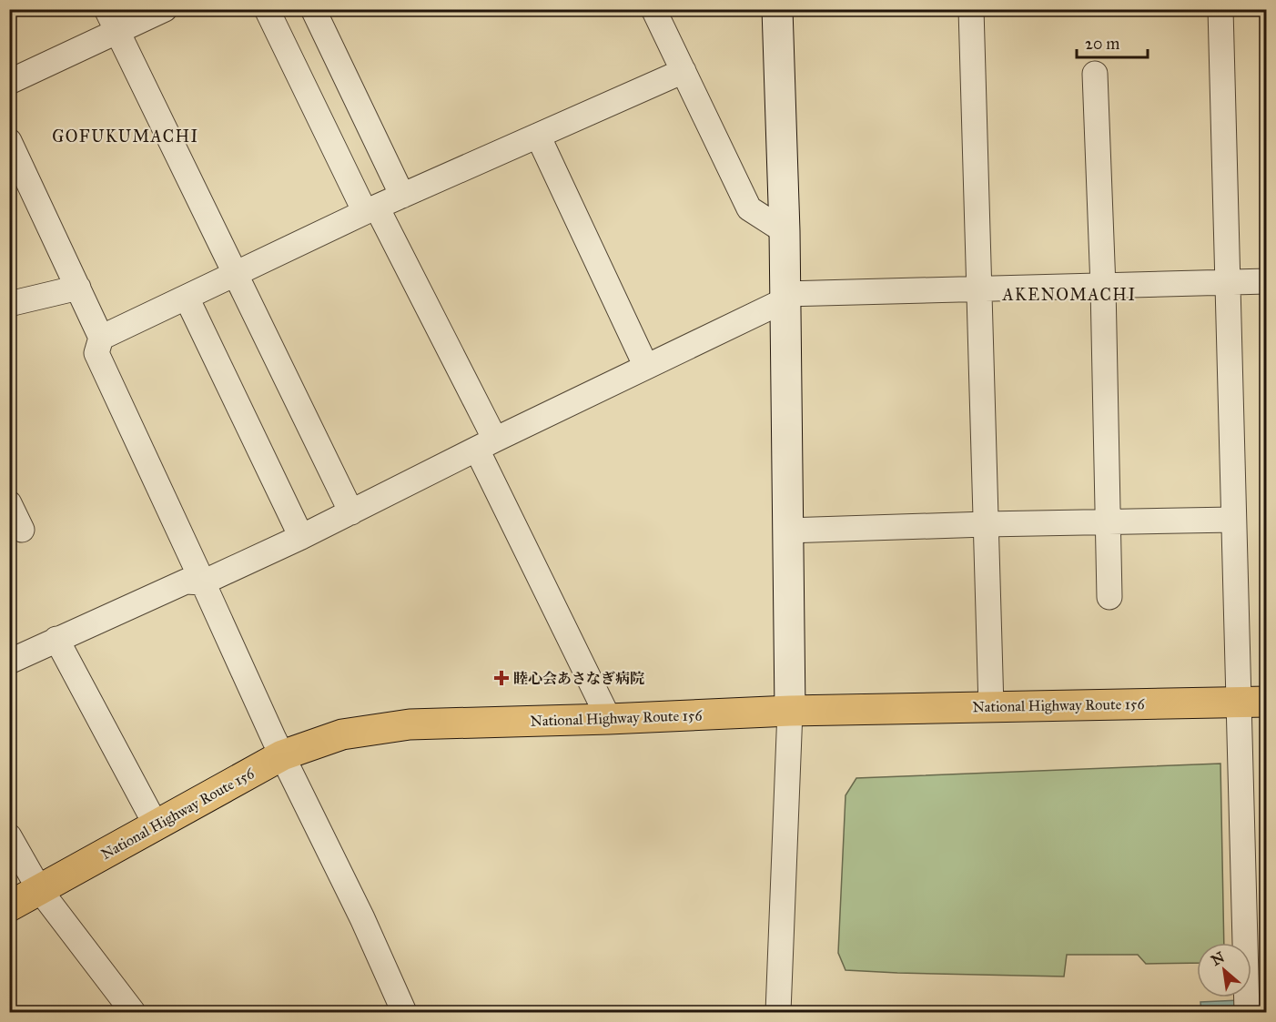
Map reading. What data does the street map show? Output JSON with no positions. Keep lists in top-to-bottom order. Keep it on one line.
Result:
{"streets":{"highway":["National Highway Route 156"]},"districts":["GOFUKUMACHI","AKENOMACHI"],"places":{"health":["睦心会あさなぎ病院"]},"scale_bar":"20 m","north":"top left"}
